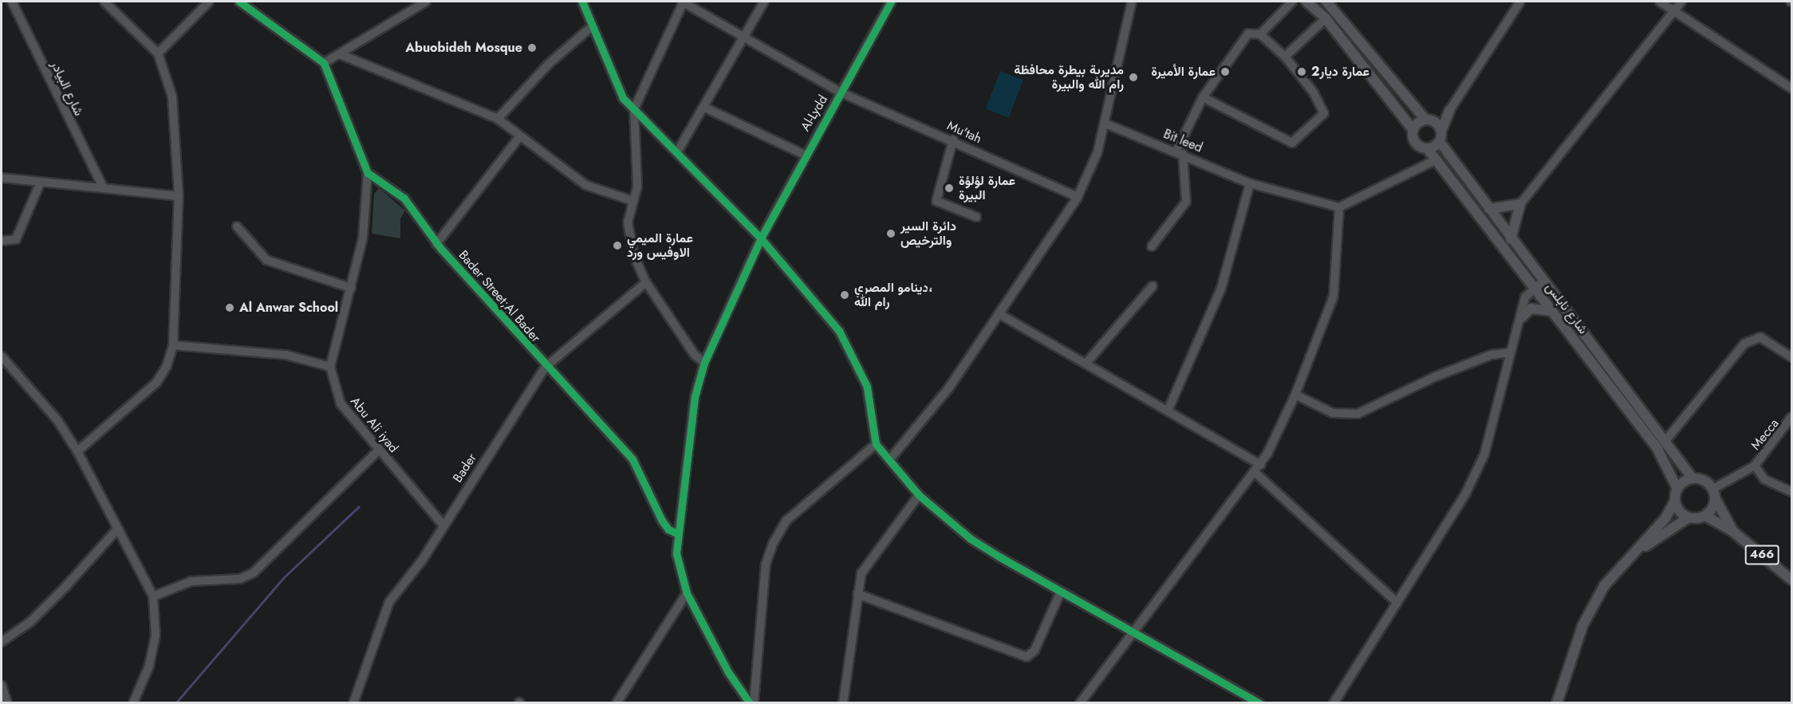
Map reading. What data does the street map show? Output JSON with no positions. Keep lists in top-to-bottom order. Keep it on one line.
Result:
{"streets":{"main road":["شارع نابلس","466"],"street":["شارع البيادر","Al-Lydd","Mu'tah","Bit leed","Bader Street;Al Bader","Abu Ali iyad","Mecca","Bader"]},"crossings":[["Al-Lydd","Mu'tah"],["Al-Lydd","Bader Street;Al Bader"],["Bader Street;Al Bader","Bader"],["شارع نابلس","466"],["Abu Ali iyad","Bader"]],"places":["Abuobideh Mosque","عمارة الأميرة","عمارة ديار2","مديرية بيطرة محافظة رام الله والبيرة","عمارة لؤلؤة البيرة","دائرة السير والترخيص","عمارة الميمي الاوفيس ورد","دينامو المصري، رام الله","Al Anwar School"]}
